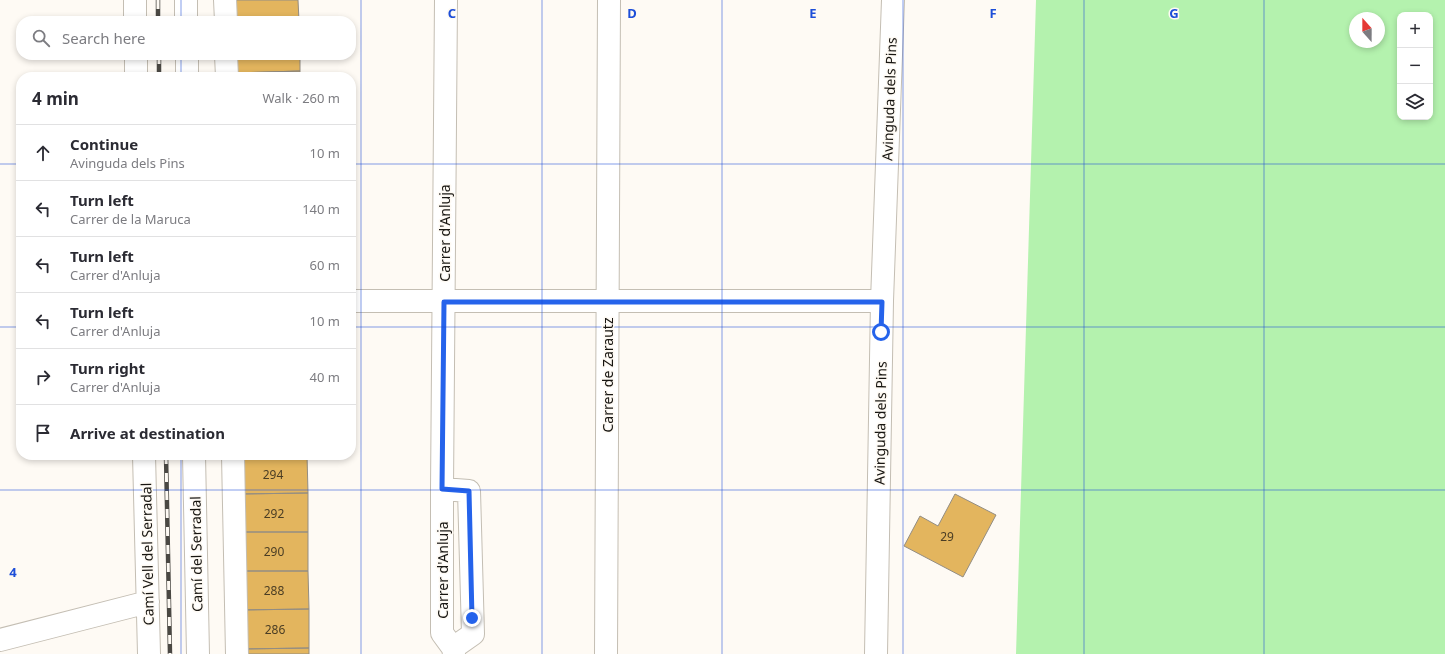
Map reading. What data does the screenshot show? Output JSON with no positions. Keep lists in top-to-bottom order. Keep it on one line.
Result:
{"streets":{"street":["Avinguda dels Pins","Carrer d'Anluja","Carrer de Zarautz","Camí Vell del Serradal","Camí del Serradal"]},"house_numbers":["294","292","29","290","288","286"],"north":"top","page":{"map_buttons":["+","−"],"search":"Search here","heading":["4 min","Walk · 260 m"],"list":[["Continue","Avinguda dels Pins","10 m"],["Turn left","Carrer de la Maruca","140 m"],["Turn left","Carrer d'Anluja","60 m"],["Turn left","Carrer d'Anluja","10 m"],["Turn right","Carrer d'Anluja","40 m"],"Arrive at destination"]},"grid":{"columns":["C","D","E","F","G"],"rows":["4"]}}
